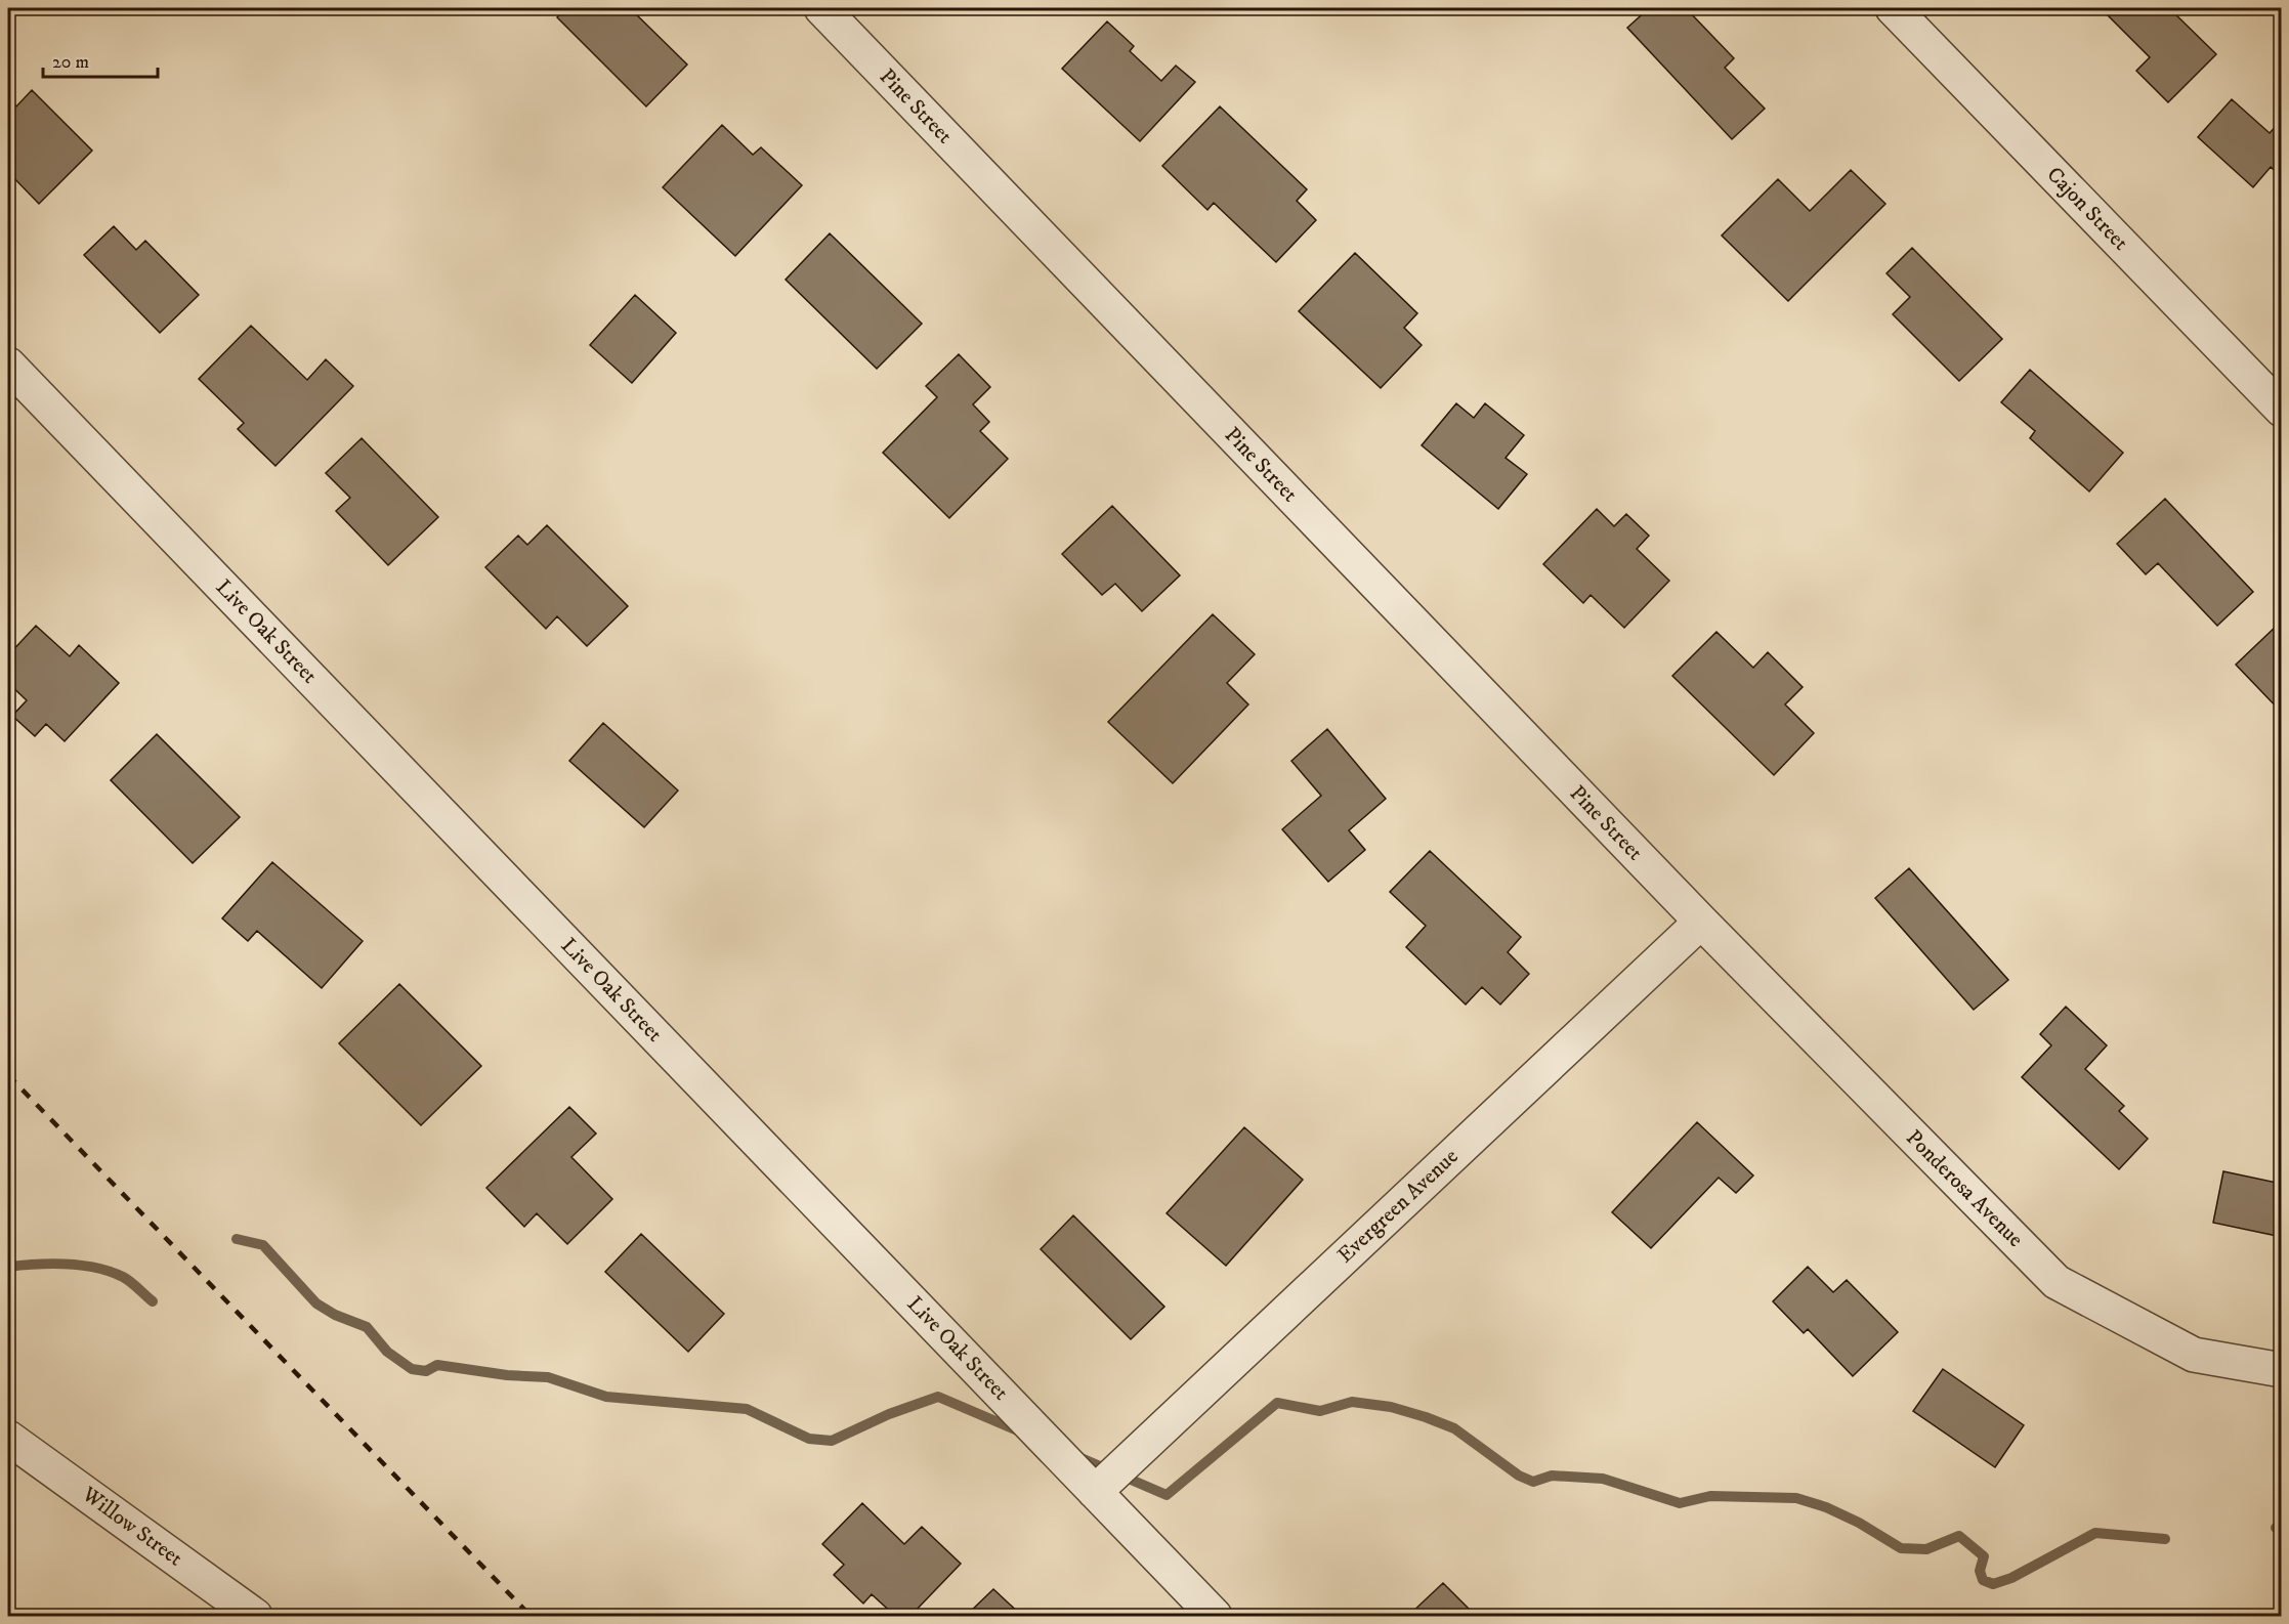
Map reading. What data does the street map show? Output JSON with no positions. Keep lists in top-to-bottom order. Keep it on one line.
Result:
{"streets":{"street":["Pine Street","Cajon Street","Live Oak Street","Ponderosa Avenue","Evergreen Avenue","Willow Street"]},"crossings":[["Pine Street","Ponderosa Avenue"],["Pine Street","Evergreen Avenue"],["Live Oak Street","Evergreen Avenue"],["Ponderosa Avenue","Evergreen Avenue"]],"scale_bar":"20 m"}
